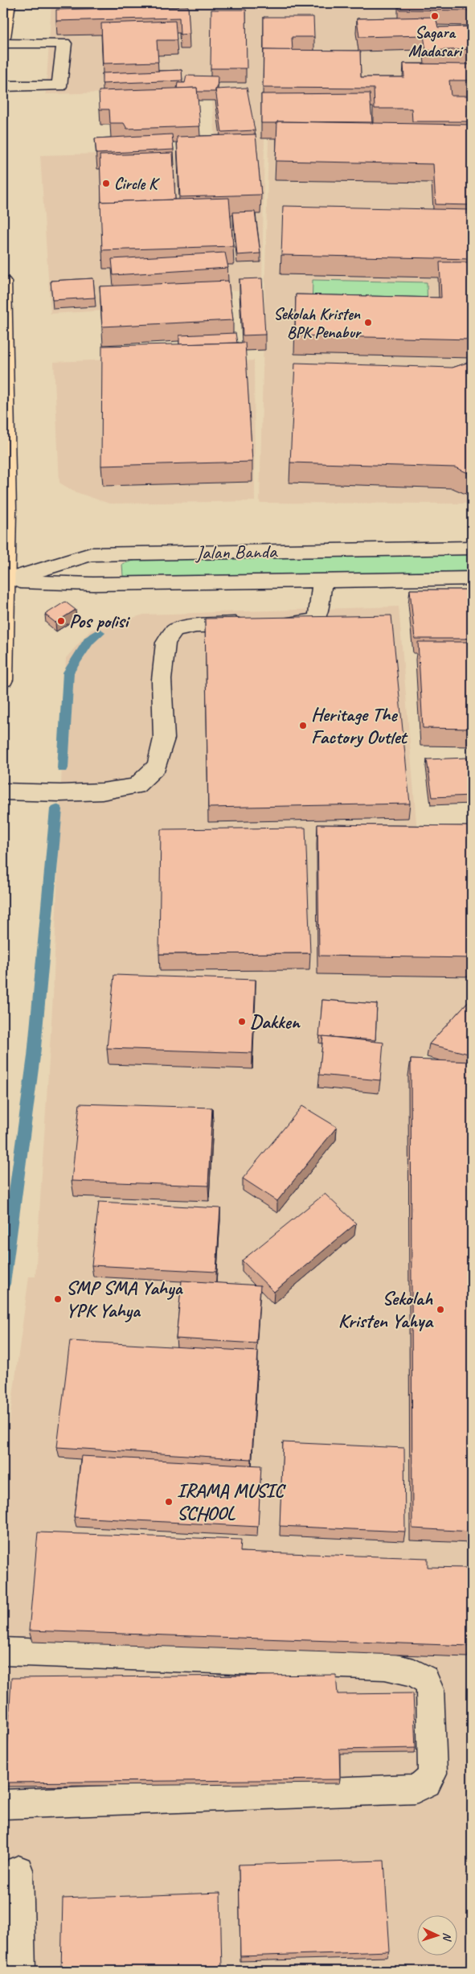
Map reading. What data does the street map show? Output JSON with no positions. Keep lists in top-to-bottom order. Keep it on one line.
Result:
{"streets":{"street":["Jalan Banda"]},"places":["Sagara Madasari","Circle K","Sekolah Kristen BPK Penabur","Pos polisi","Heritage The Factory Outlet","Dakken","SMP SMA Yahya YPK Yahya","Sekolah Kristen Yahya","IRAMA MUSIC SCHOOL"],"north":"right"}
